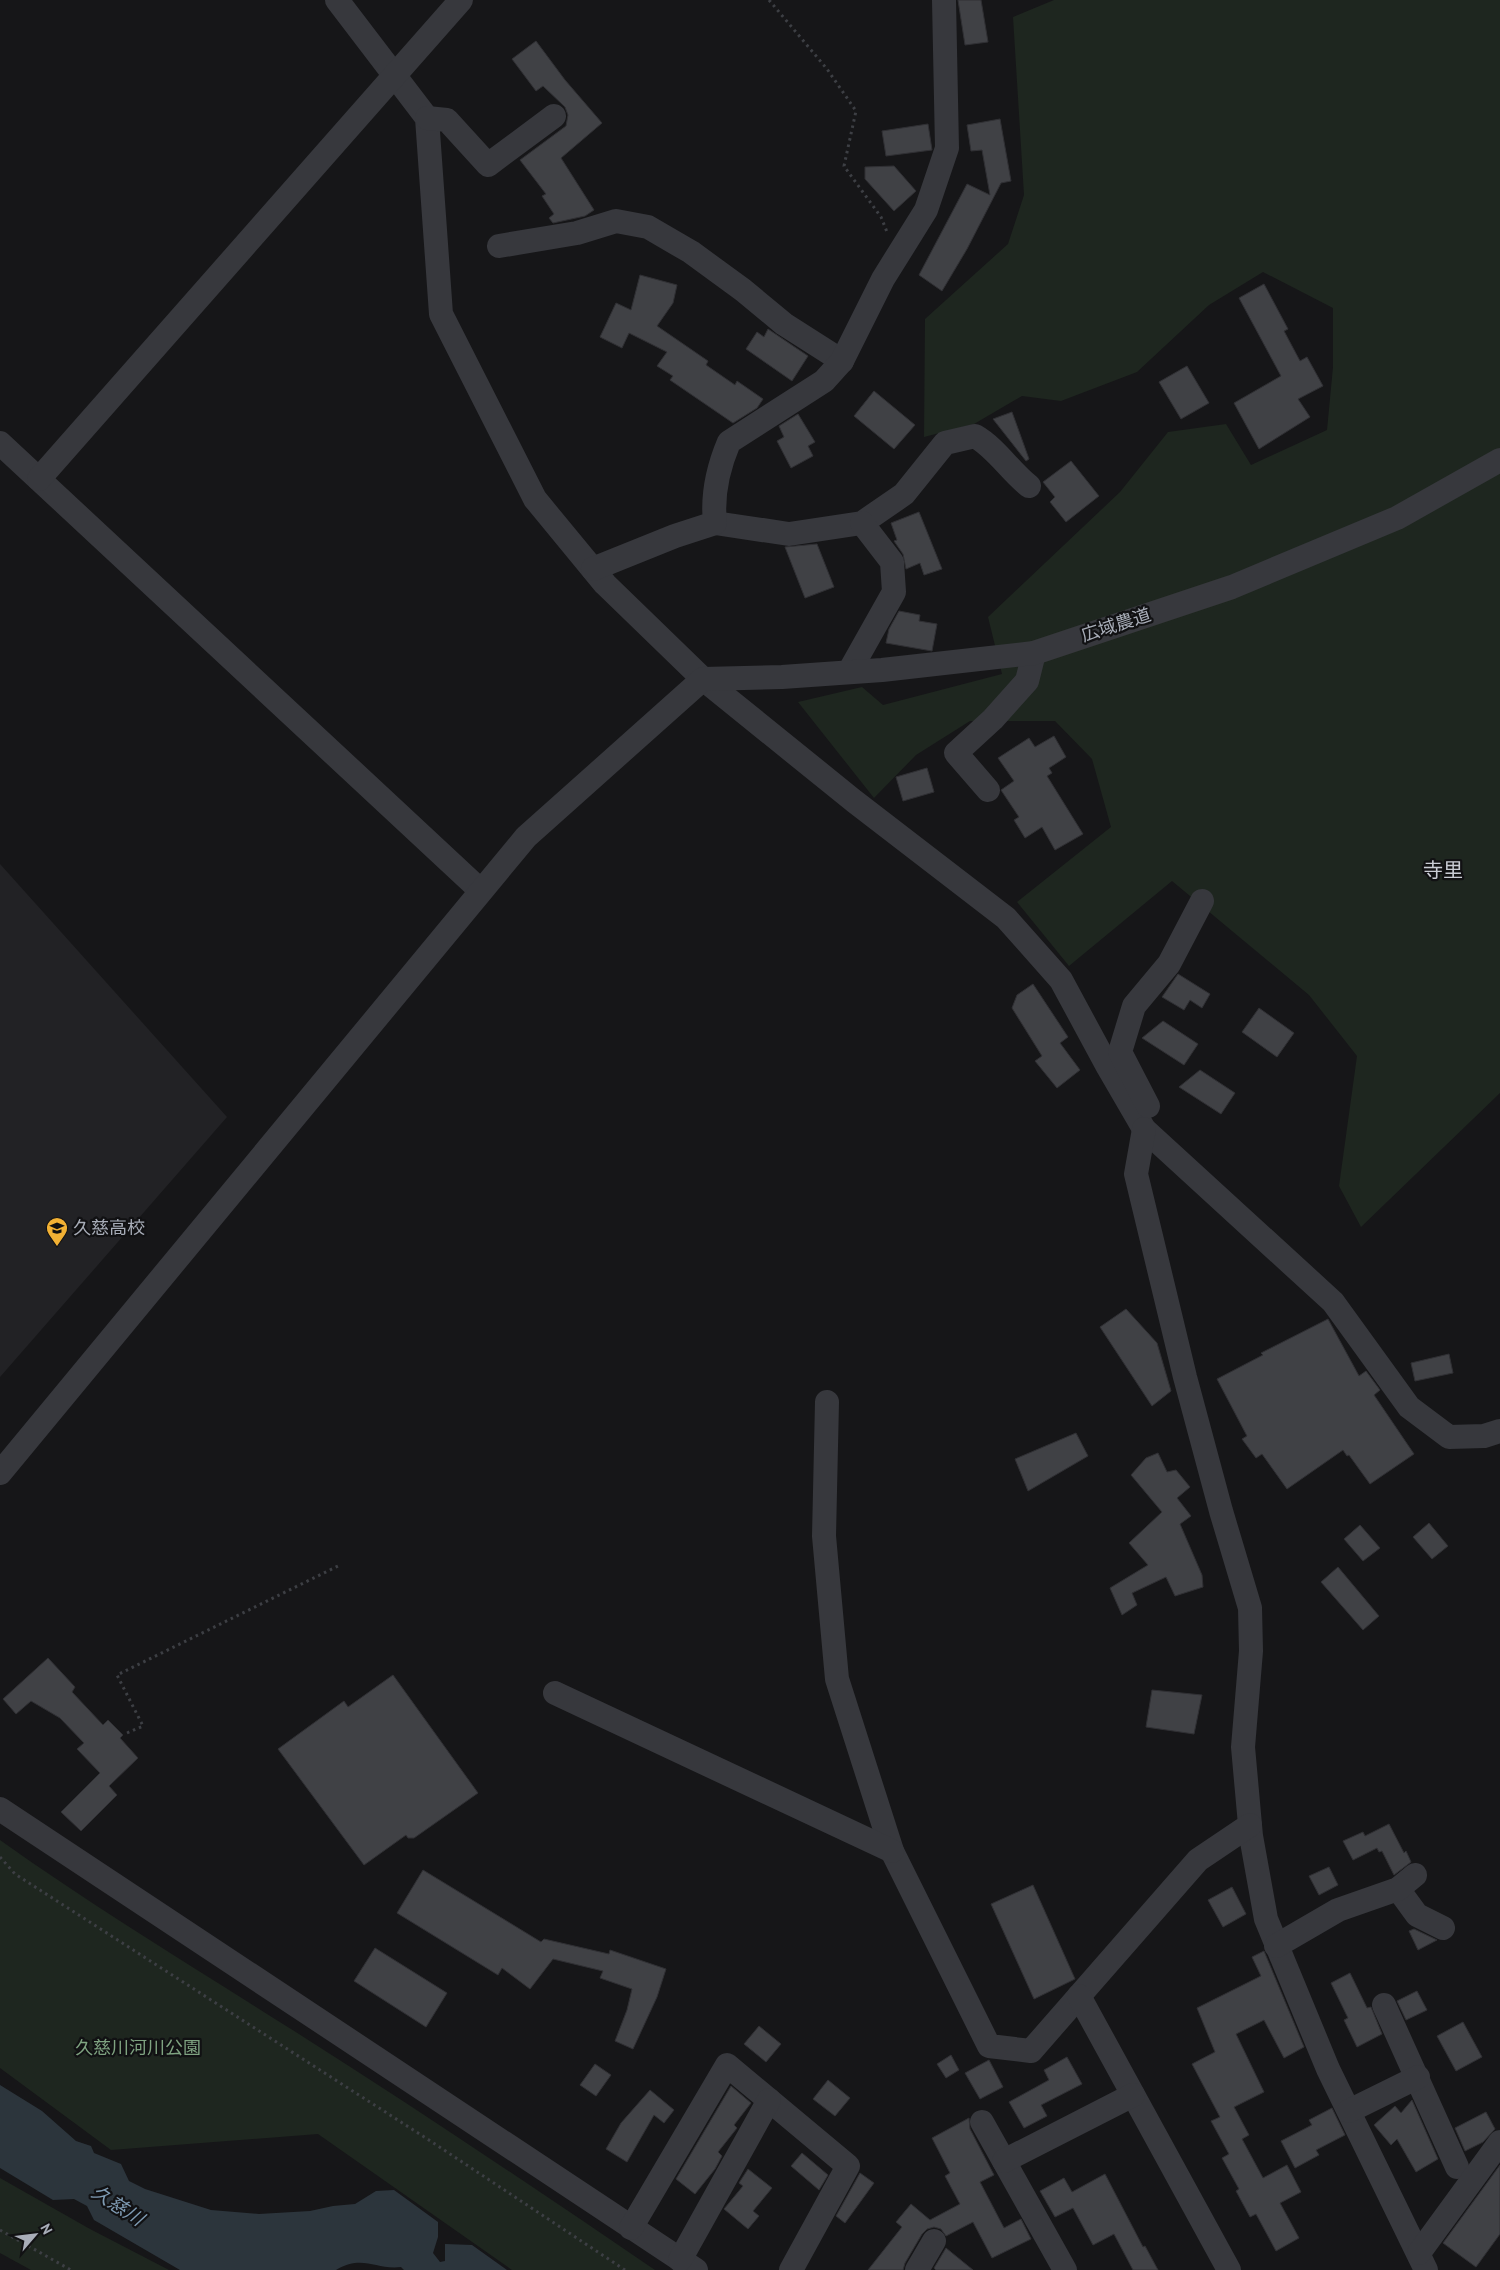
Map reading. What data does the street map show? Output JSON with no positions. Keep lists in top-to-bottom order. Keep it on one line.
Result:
{"streets":{"street":["広域農道"]},"districts":["寺里"],"water":["久慈川"],"parks":["久慈川河川公園"],"places":{"school or university":["久慈高校"]},"north":"top right"}
